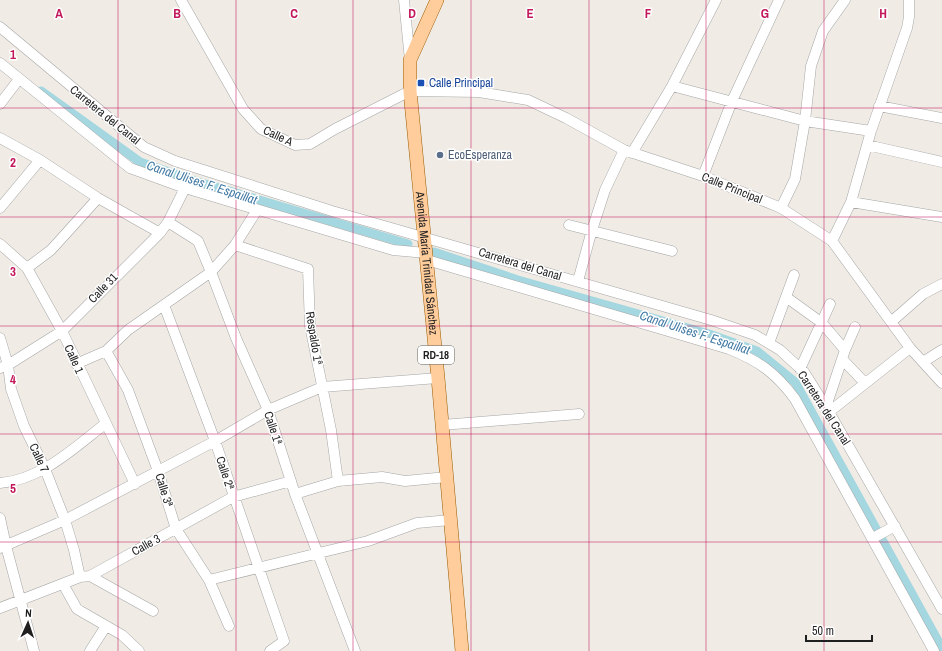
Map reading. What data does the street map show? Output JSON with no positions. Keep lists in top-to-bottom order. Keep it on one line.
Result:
{"streets":{"main road":["Avenida María Trinidad Sánchez","RD-18"],"street":["Carretera del Canal","Calle A","Calle Principal","Calle 31","Respaldo 1ª","Calle 1","Calle 1ª","Calle 7","Calle 2ª","Calle 3ª","Calle 3"]},"crossings":[["Carretera del Canal","Avenida María Trinidad Sánchez"],["Carretera del Canal","Calle 31"],["Calle A","Calle Principal"],["Calle A","Avenida María Trinidad Sánchez"],["Calle Principal","Avenida María Trinidad Sánchez"],["Calle 31","Calle 1"],["Calle 31","Calle 1ª"],["Calle 31","Calle 7"],["Calle 1ª","Calle 3"],["Calle 7","Calle 3"],["Calle 2ª","Calle 3"],["Calle 3ª","Calle 3"]],"water":["Canal Ulises F. Espaillat"],"places":{"transit":["Calle Principal"],"other":["EcoEsperanza"]},"scale_bar":"50 m","north":"top","grid":{"columns":["A","B","C","D","E","F","G","H"],"rows":["1","2","3","4","5"]}}
